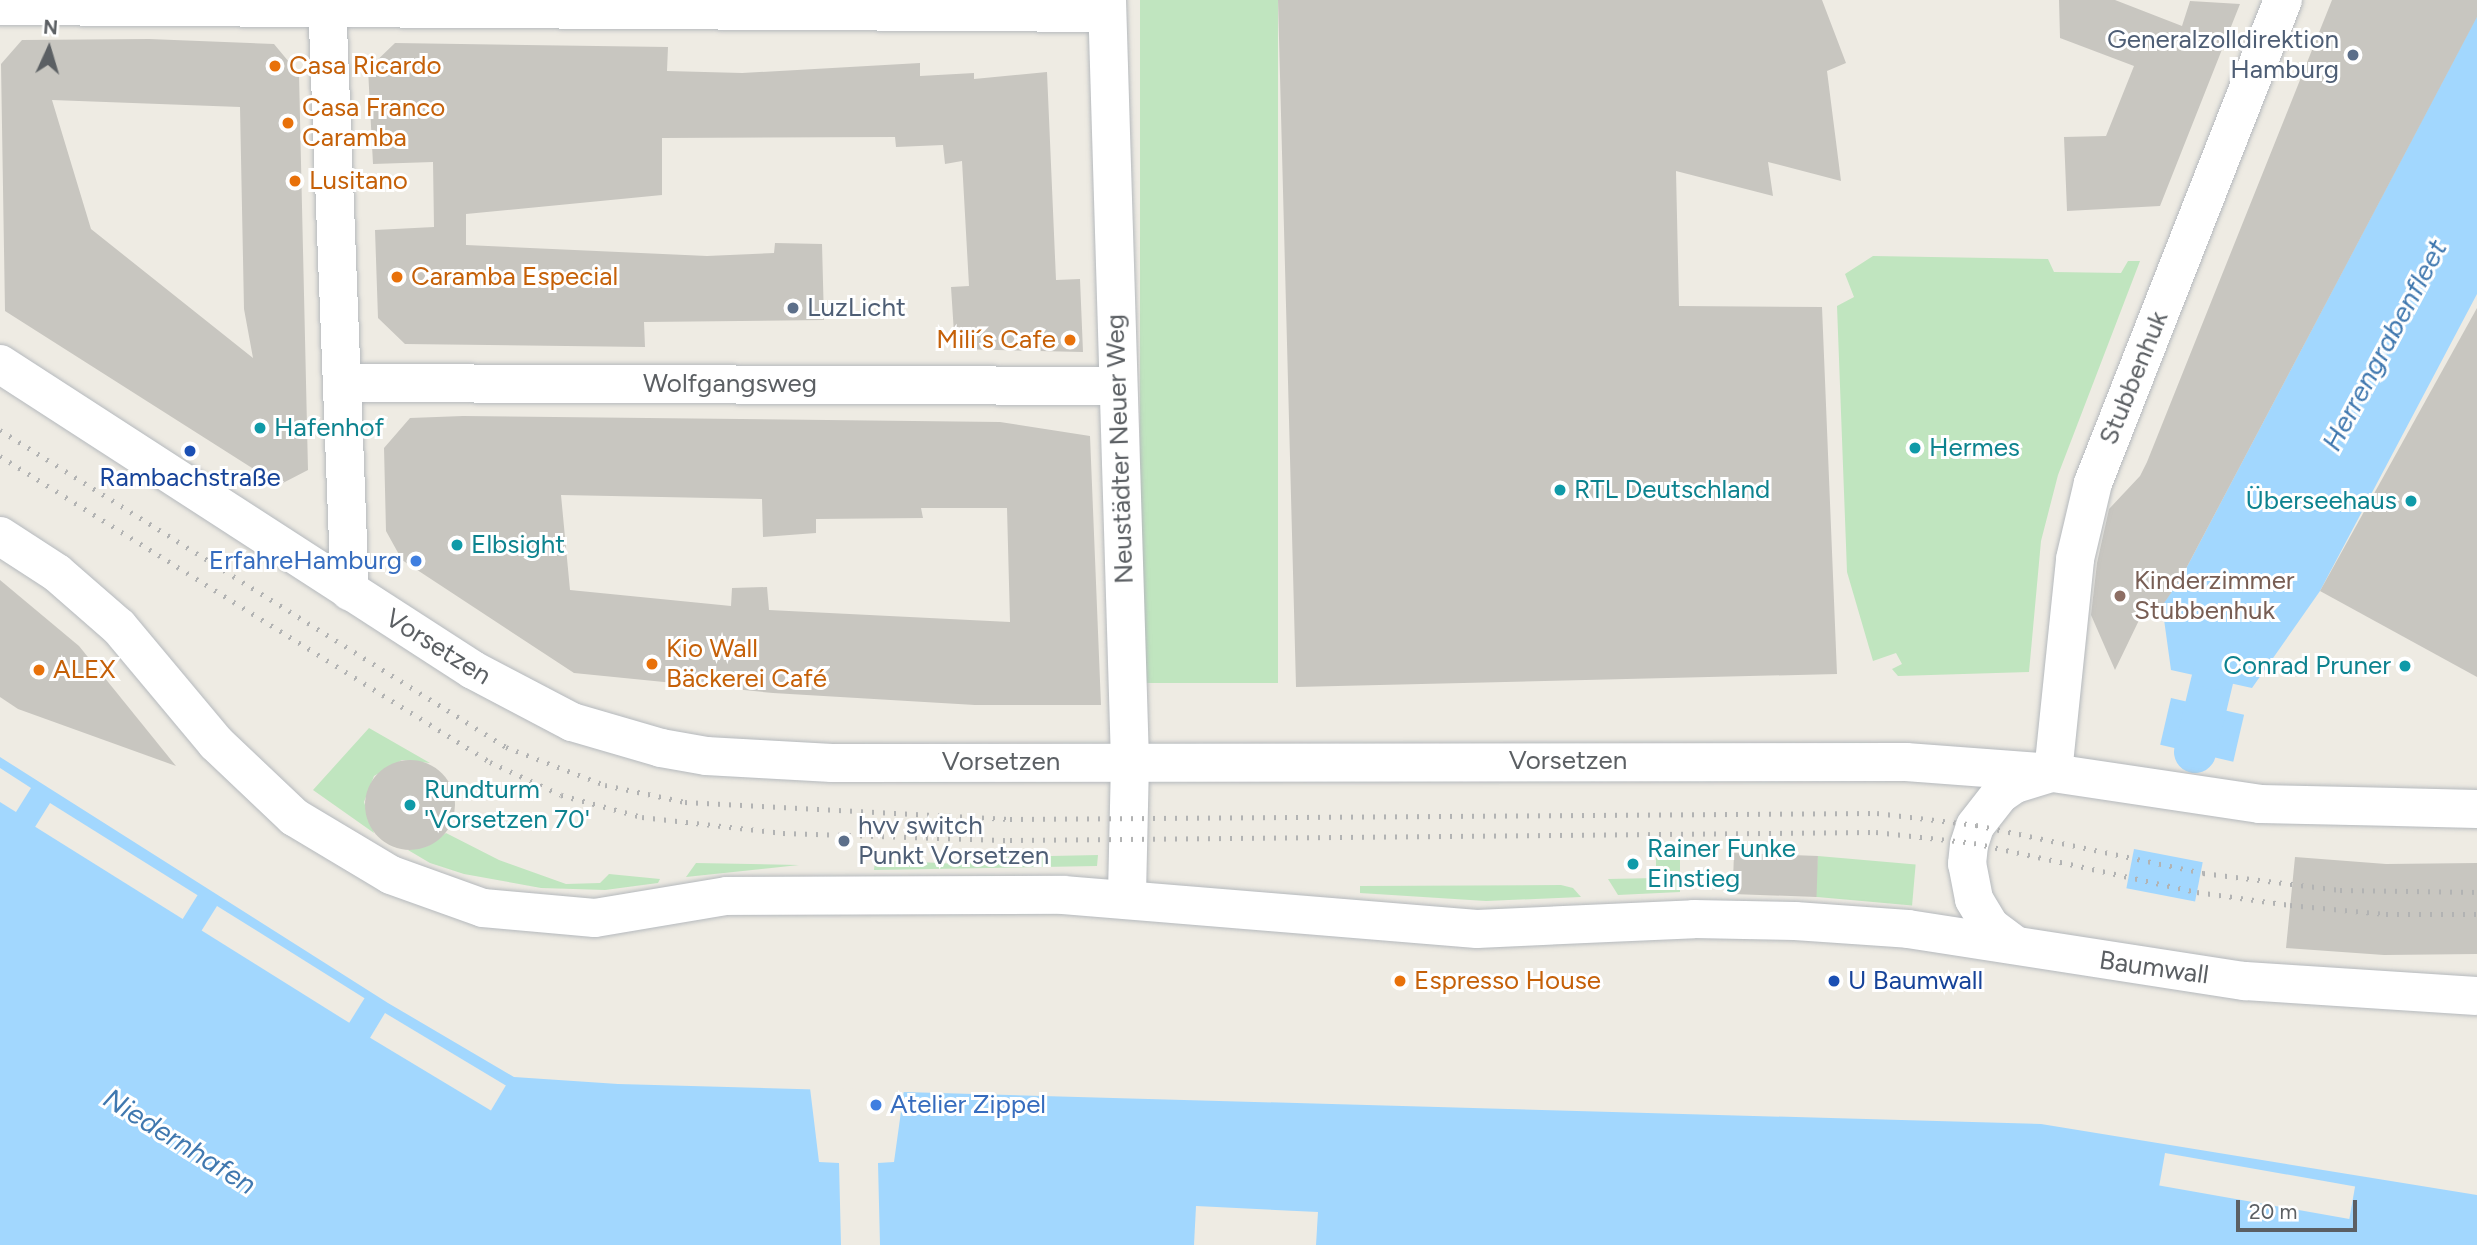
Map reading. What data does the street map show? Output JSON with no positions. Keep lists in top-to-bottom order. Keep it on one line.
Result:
{"streets":{"main road":["Stubbenhuk","Wolfgangsweg","Neustädter Neuer Weg","Vorsetzen","Baumwall"]},"crossings":[["Stubbenhuk","Vorsetzen"],["Wolfgangsweg","Neustädter Neuer Weg"],["Neustädter Neuer Weg","Vorsetzen"],["Neustädter Neuer Weg","Baumwall"]],"water":["Herrengrabenfleet","Niedernhafen"],"places":["Generalzolldirektion Hamburg","Casa Ricardo","Casa Franco Caramba","Lusitano","Caramba Especial","LuzLicht","Mili´s Cafe","Hafenhof","Hermes","Rambachstraße","RTL Deutschland","Überseehaus","Elbsight","ErfahreHamburg","Kinderzimmer Stubbenhuk","Kio Wall Bäckerei Café","Conrad Pruner","ALEX","Rundturm 'Vorsetzen 70'","hvv switch Punkt Vorsetzen","Rainer Funke Einstieg","Espresso House","U Baumwall","Atelier Zippel"],"scale_bar":"20 m","north":"top"}
